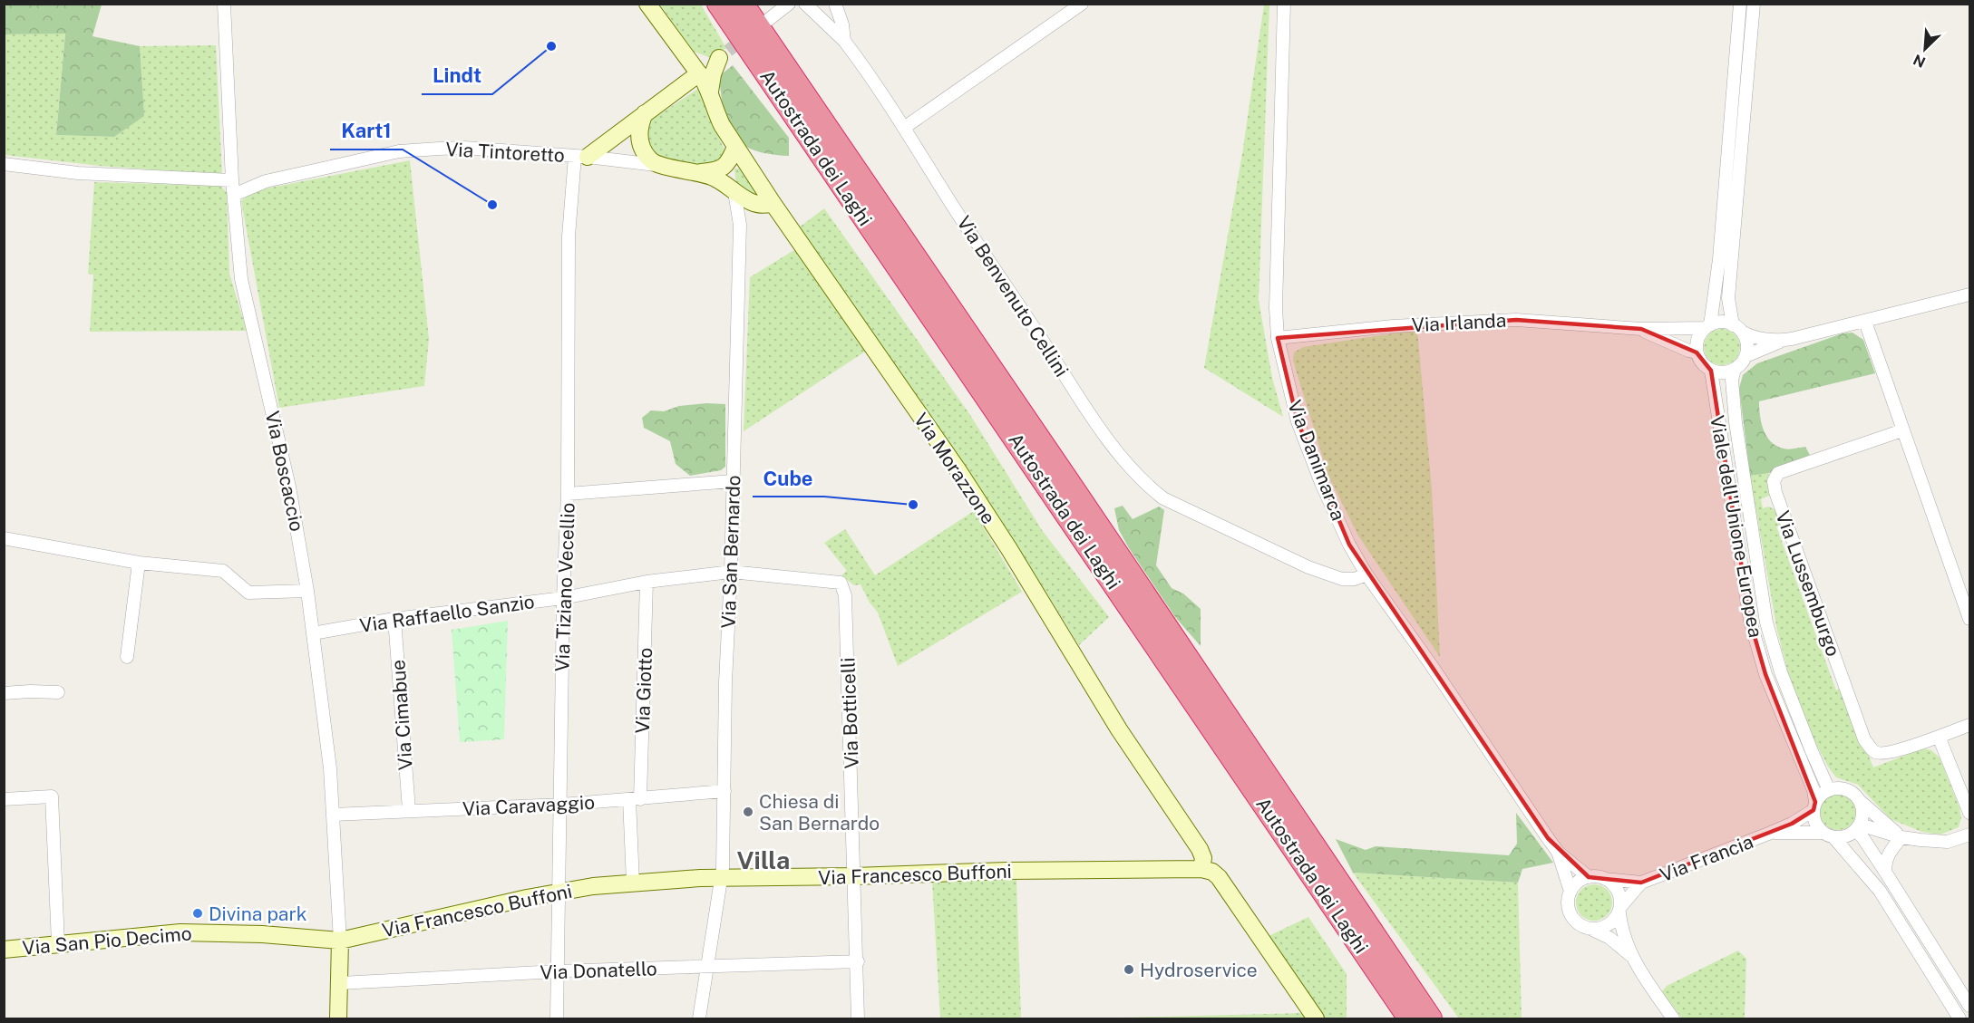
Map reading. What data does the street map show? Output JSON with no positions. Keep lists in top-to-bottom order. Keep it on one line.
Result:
{"streets":{"highway":["Autostrada dei Laghi"],"street":["Via Tintoretto","Via Benvenuto Cellini","Via Irlanda","Via Danimarca","Via Morazzone","Via Boscaccio","Viale dell'Unione Europea","Via San Bernardo","Via Lussemburgo","Via Tiziano Vecellio","Via Raffaello Sanzio","Via Giotto","Via Botticelli","Via Cimabue","Via Caravaggio","Via Francia","Via Francesco Buffoni","Via San Pio Decimo","Via Donatello"]},"crossings":[["Via Tintoretto","Via Boscaccio"],["Via Tintoretto","Via San Bernardo"],["Via Tintoretto","Via Tiziano Vecellio"],["Via Benvenuto Cellini","Via Danimarca"],["Via Irlanda","Via Danimarca"],["Via Irlanda","Viale dell'Unione Europea"],["Via Danimarca","Via Francia"],["Via Morazzone","Via Francesco Buffoni"],["Via Boscaccio","Via Raffaello Sanzio"],["Via Boscaccio","Via Caravaggio"],["Via Boscaccio","Via Francesco Buffoni"],["Via Boscaccio","Via San Pio Decimo"],["Viale dell'Unione Europea","Via Francia"],["Via San Bernardo","Via Raffaello Sanzio"],["Via San Bernardo","Via Caravaggio"],["Via San Bernardo","Via Francesco Buffoni"],["Via San Bernardo","Via Donatello"],["Via Tiziano Vecellio","Via Raffaello Sanzio"],["Via Tiziano Vecellio","Via Caravaggio"],["Via Tiziano Vecellio","Via Francesco Buffoni"],["Via Tiziano Vecellio","Via Donatello"],["Via Raffaello Sanzio","Via Giotto"],["Via Raffaello Sanzio","Via Botticelli"],["Via Raffaello Sanzio","Via Cimabue"],["Via Giotto","Via Caravaggio"],["Via Giotto","Via Francesco Buffoni"],["Via Botticelli","Via Francesco Buffoni"],["Via Botticelli","Via Donatello"],["Via Cimabue","Via Caravaggio"],["Via Francesco Buffoni","Via San Pio Decimo"]],"districts":["Villa"],"places":["Lindt","Kart1","Cube","Chiesa di San Bernardo","Divina park","Hydroservice"],"north":"bottom left"}
